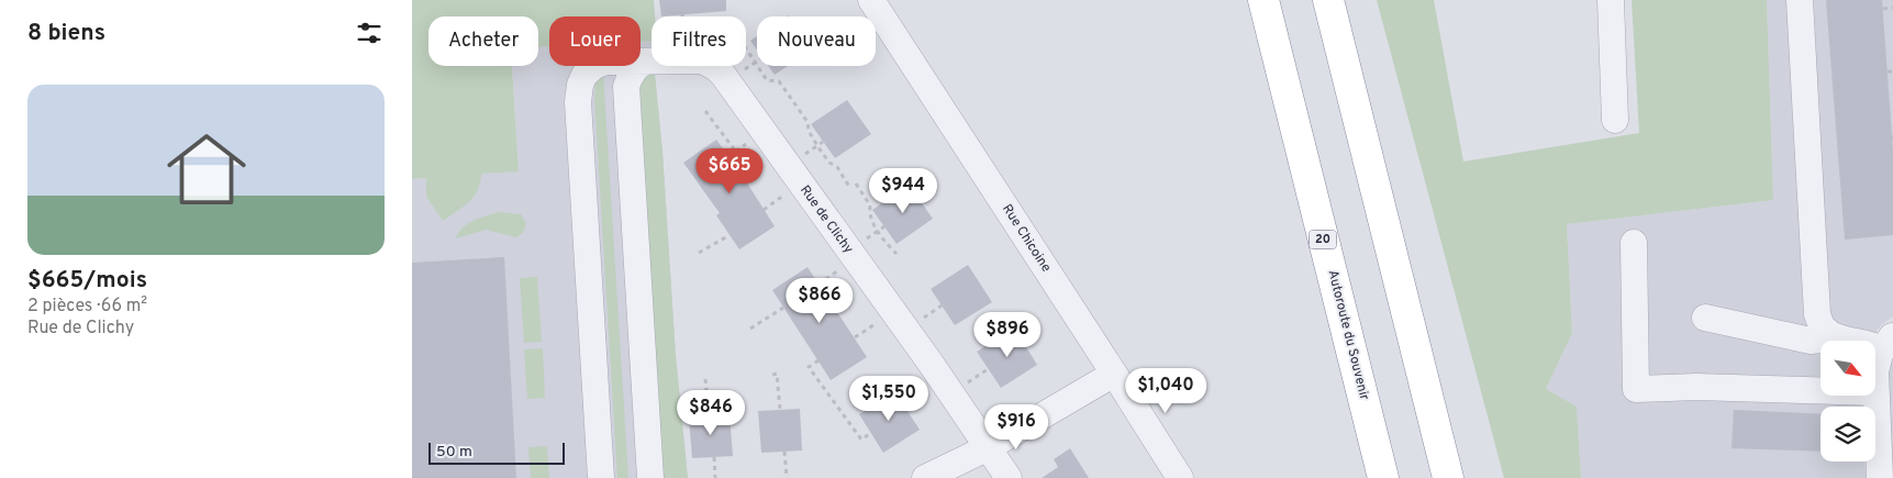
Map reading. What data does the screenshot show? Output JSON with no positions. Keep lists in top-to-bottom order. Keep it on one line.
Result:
{"streets":{"highway":["20","Autoroute du Souvenir"],"street":["Rue de Clichy","Rue Chicoine"]},"scale_bar":"50 m","north":"bottom right","page":{"heading":"8 biens","chip":["Acheter","Louer","Filtres","Nouveau"],"list":[{"name":"$665/mois","note":"2 pièces · 66 m² · Rue de Clichy"}],"price":["$665","$944","$866","$896","$1,040","$1,550","$846","$916"],"scale":"50 m"}}
